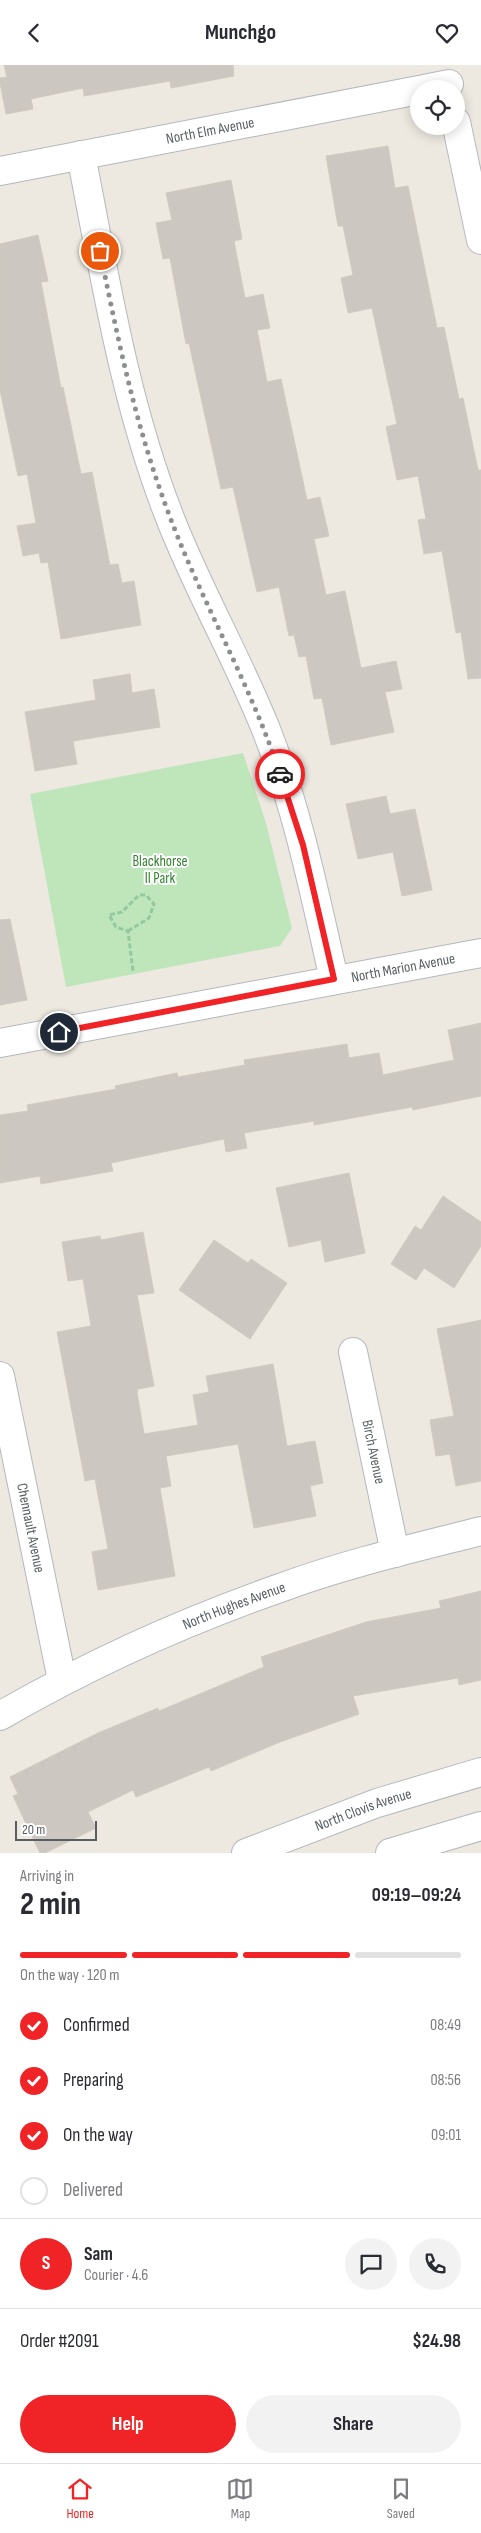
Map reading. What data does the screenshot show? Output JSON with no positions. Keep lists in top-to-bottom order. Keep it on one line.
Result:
{"streets":{"street":["North Elm Avenue","North Marion Avenue","Birch Avenue","Chennault Avenue","North Hughes Avenue","North Clovis Avenue"]},"crossings":[["Birch Avenue","North Hughes Avenue"],["Chennault Avenue","North Hughes Avenue"]],"parks":["Blackhorse II Park"],"scale_bar":"20 m","page":{"header":"Munchgo","scale":"20 m","heading":["2 min","Arriving in","09:19–09:24"],"panel":["Sam","Courier · 4.6","Order #2091","$24.98"],"bar":"On the way · 120 m","list":[["Confirmed","08:49"],["Preparing","08:56"],["On the way","09:01"],"Delivered"],"round":"S","buttons":["Help","Share"],"tabs":["Home","Map","Saved"]}}
